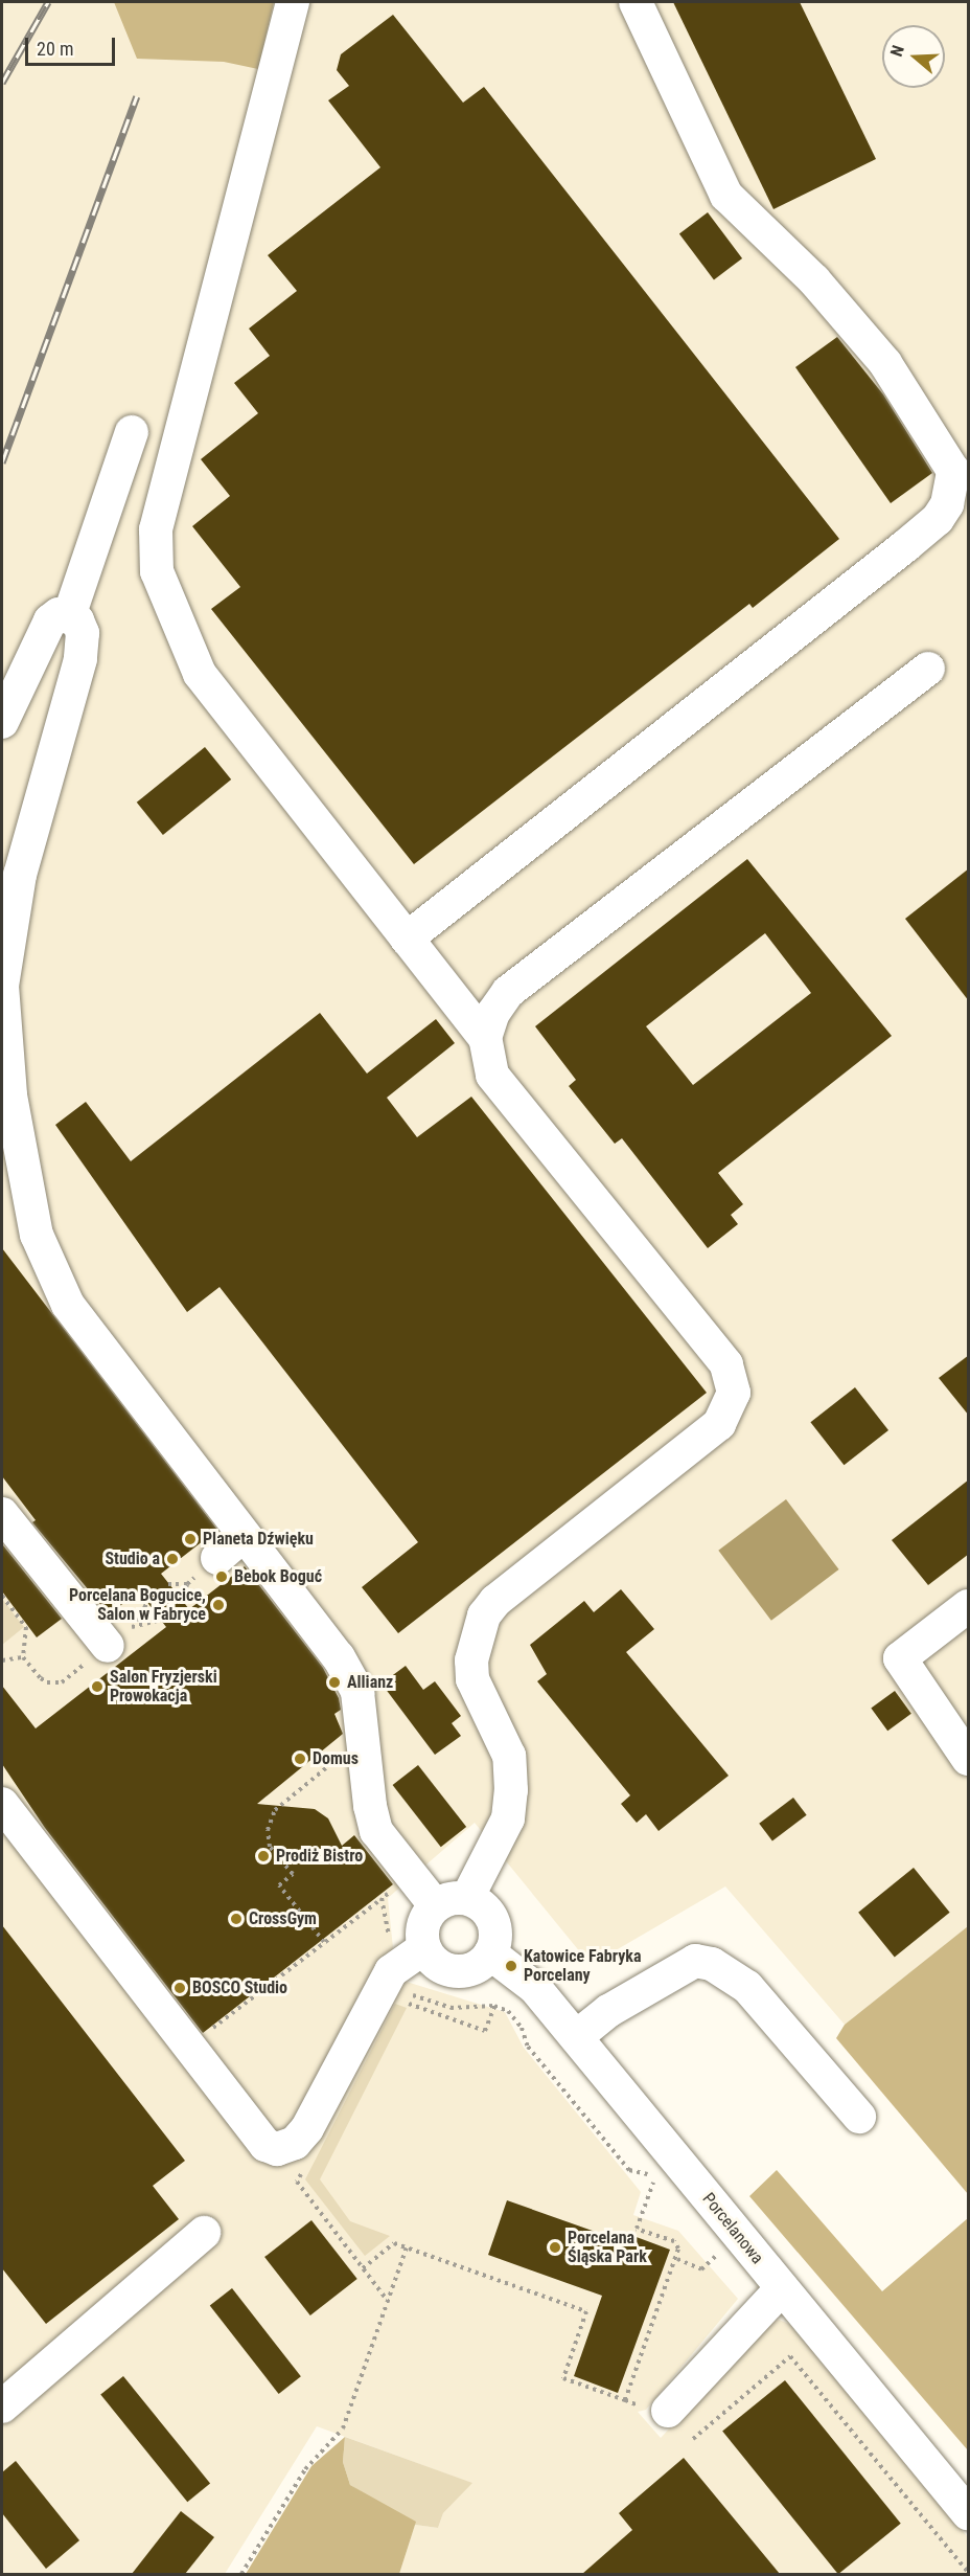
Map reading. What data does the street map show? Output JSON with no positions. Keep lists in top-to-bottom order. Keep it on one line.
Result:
{"streets":{"street":["Porcelanowa"]},"places":["Planeta Dźwięku","Studio a","Bebok Boguć","Porcelana Bogucice, Salon w Fabryce","Allianz","Salon Fryzjerski Prowokacja","Domus","Prodiż Bistro","CrossGym","Katowice Fabryka Porcelany","BOSCO Studio","Porcelana Śląska Park"],"scale_bar":"20 m","north":"left"}
